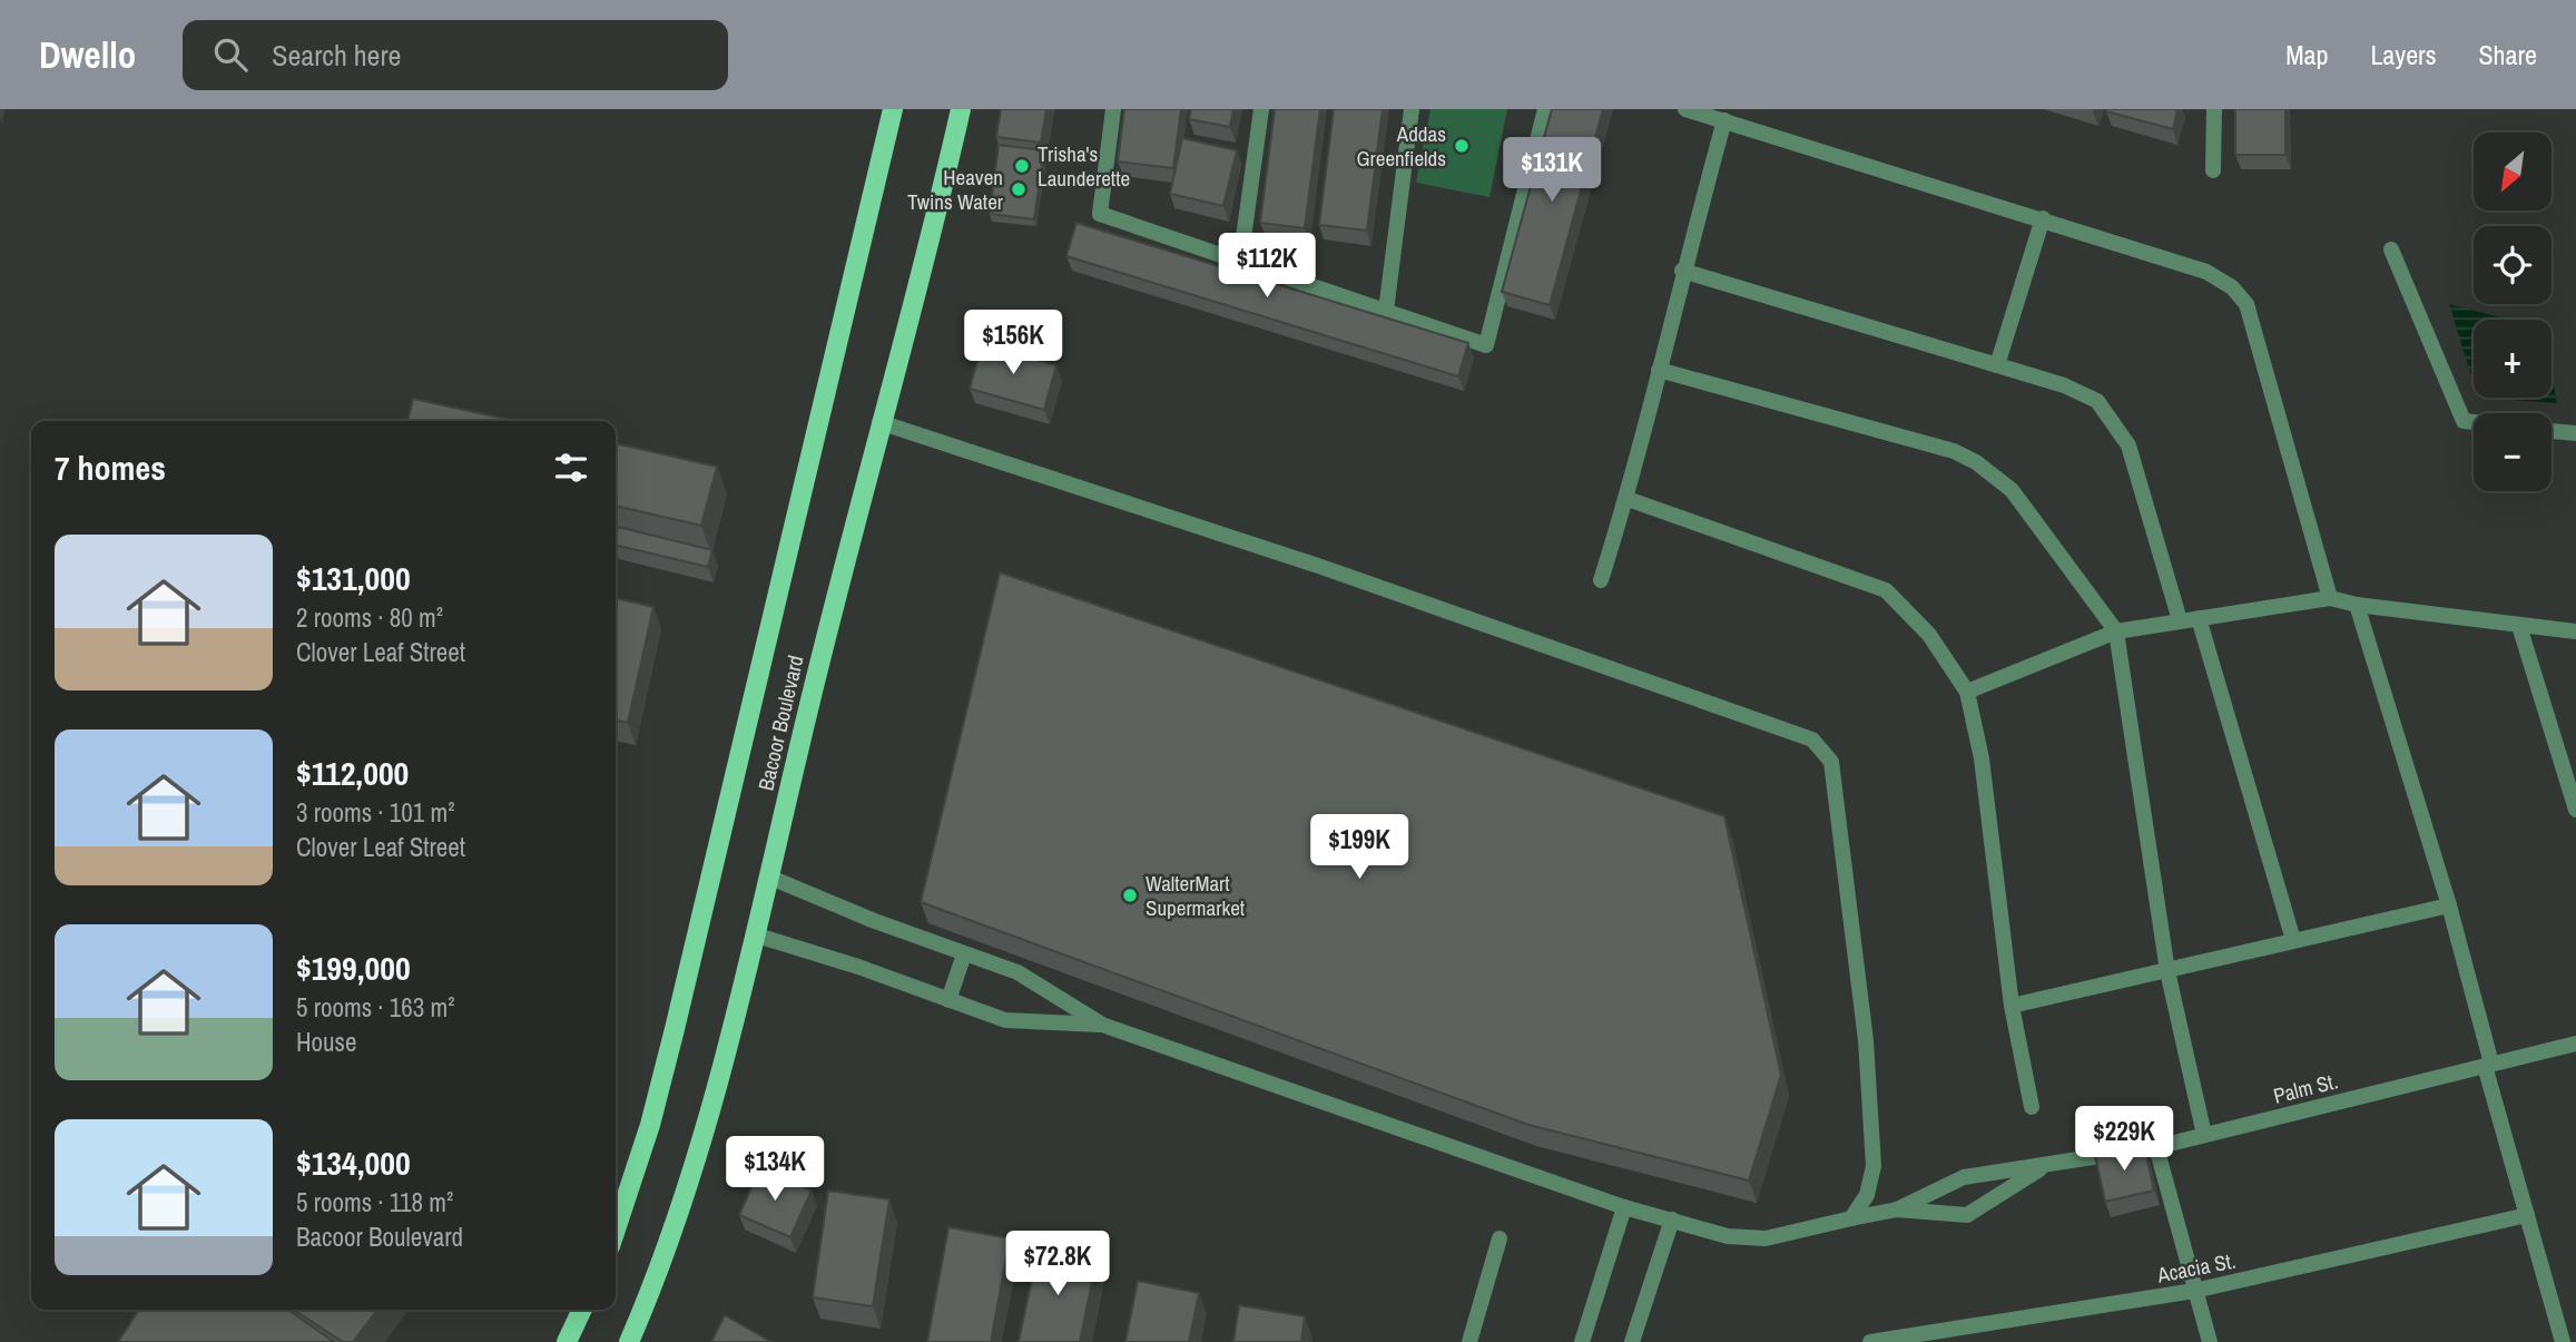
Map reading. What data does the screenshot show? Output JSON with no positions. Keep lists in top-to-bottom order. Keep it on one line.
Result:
{"streets":{"main road":["Bacoor Boulevard"],"street":["Palm St.","Acacia St."]},"places":["Addas Greenfields","Trisha's Launderette","Heaven Twins Water","WalterMart Supermarket"],"north":"bottom left","page":{"header":"Dwello","search":"Search here","nav":["Map","Layers","Share"],"map_buttons":["+","−"],"price":["$131K","$112K","$156K","$199K","$229K","$134K","$72.8K"],"heading":"7 homes","list":[{"name":"$131,000","note":"2 rooms · 80 m² · Clover Leaf Street"},{"name":"$112,000","note":"3 rooms · 101 m² · Clover Leaf Street"},{"name":"$199,000","note":"5 rooms · 163 m² · House"},{"name":"$134,000","note":"5 rooms · 118 m² · Bacoor Boulevard"}]}}
